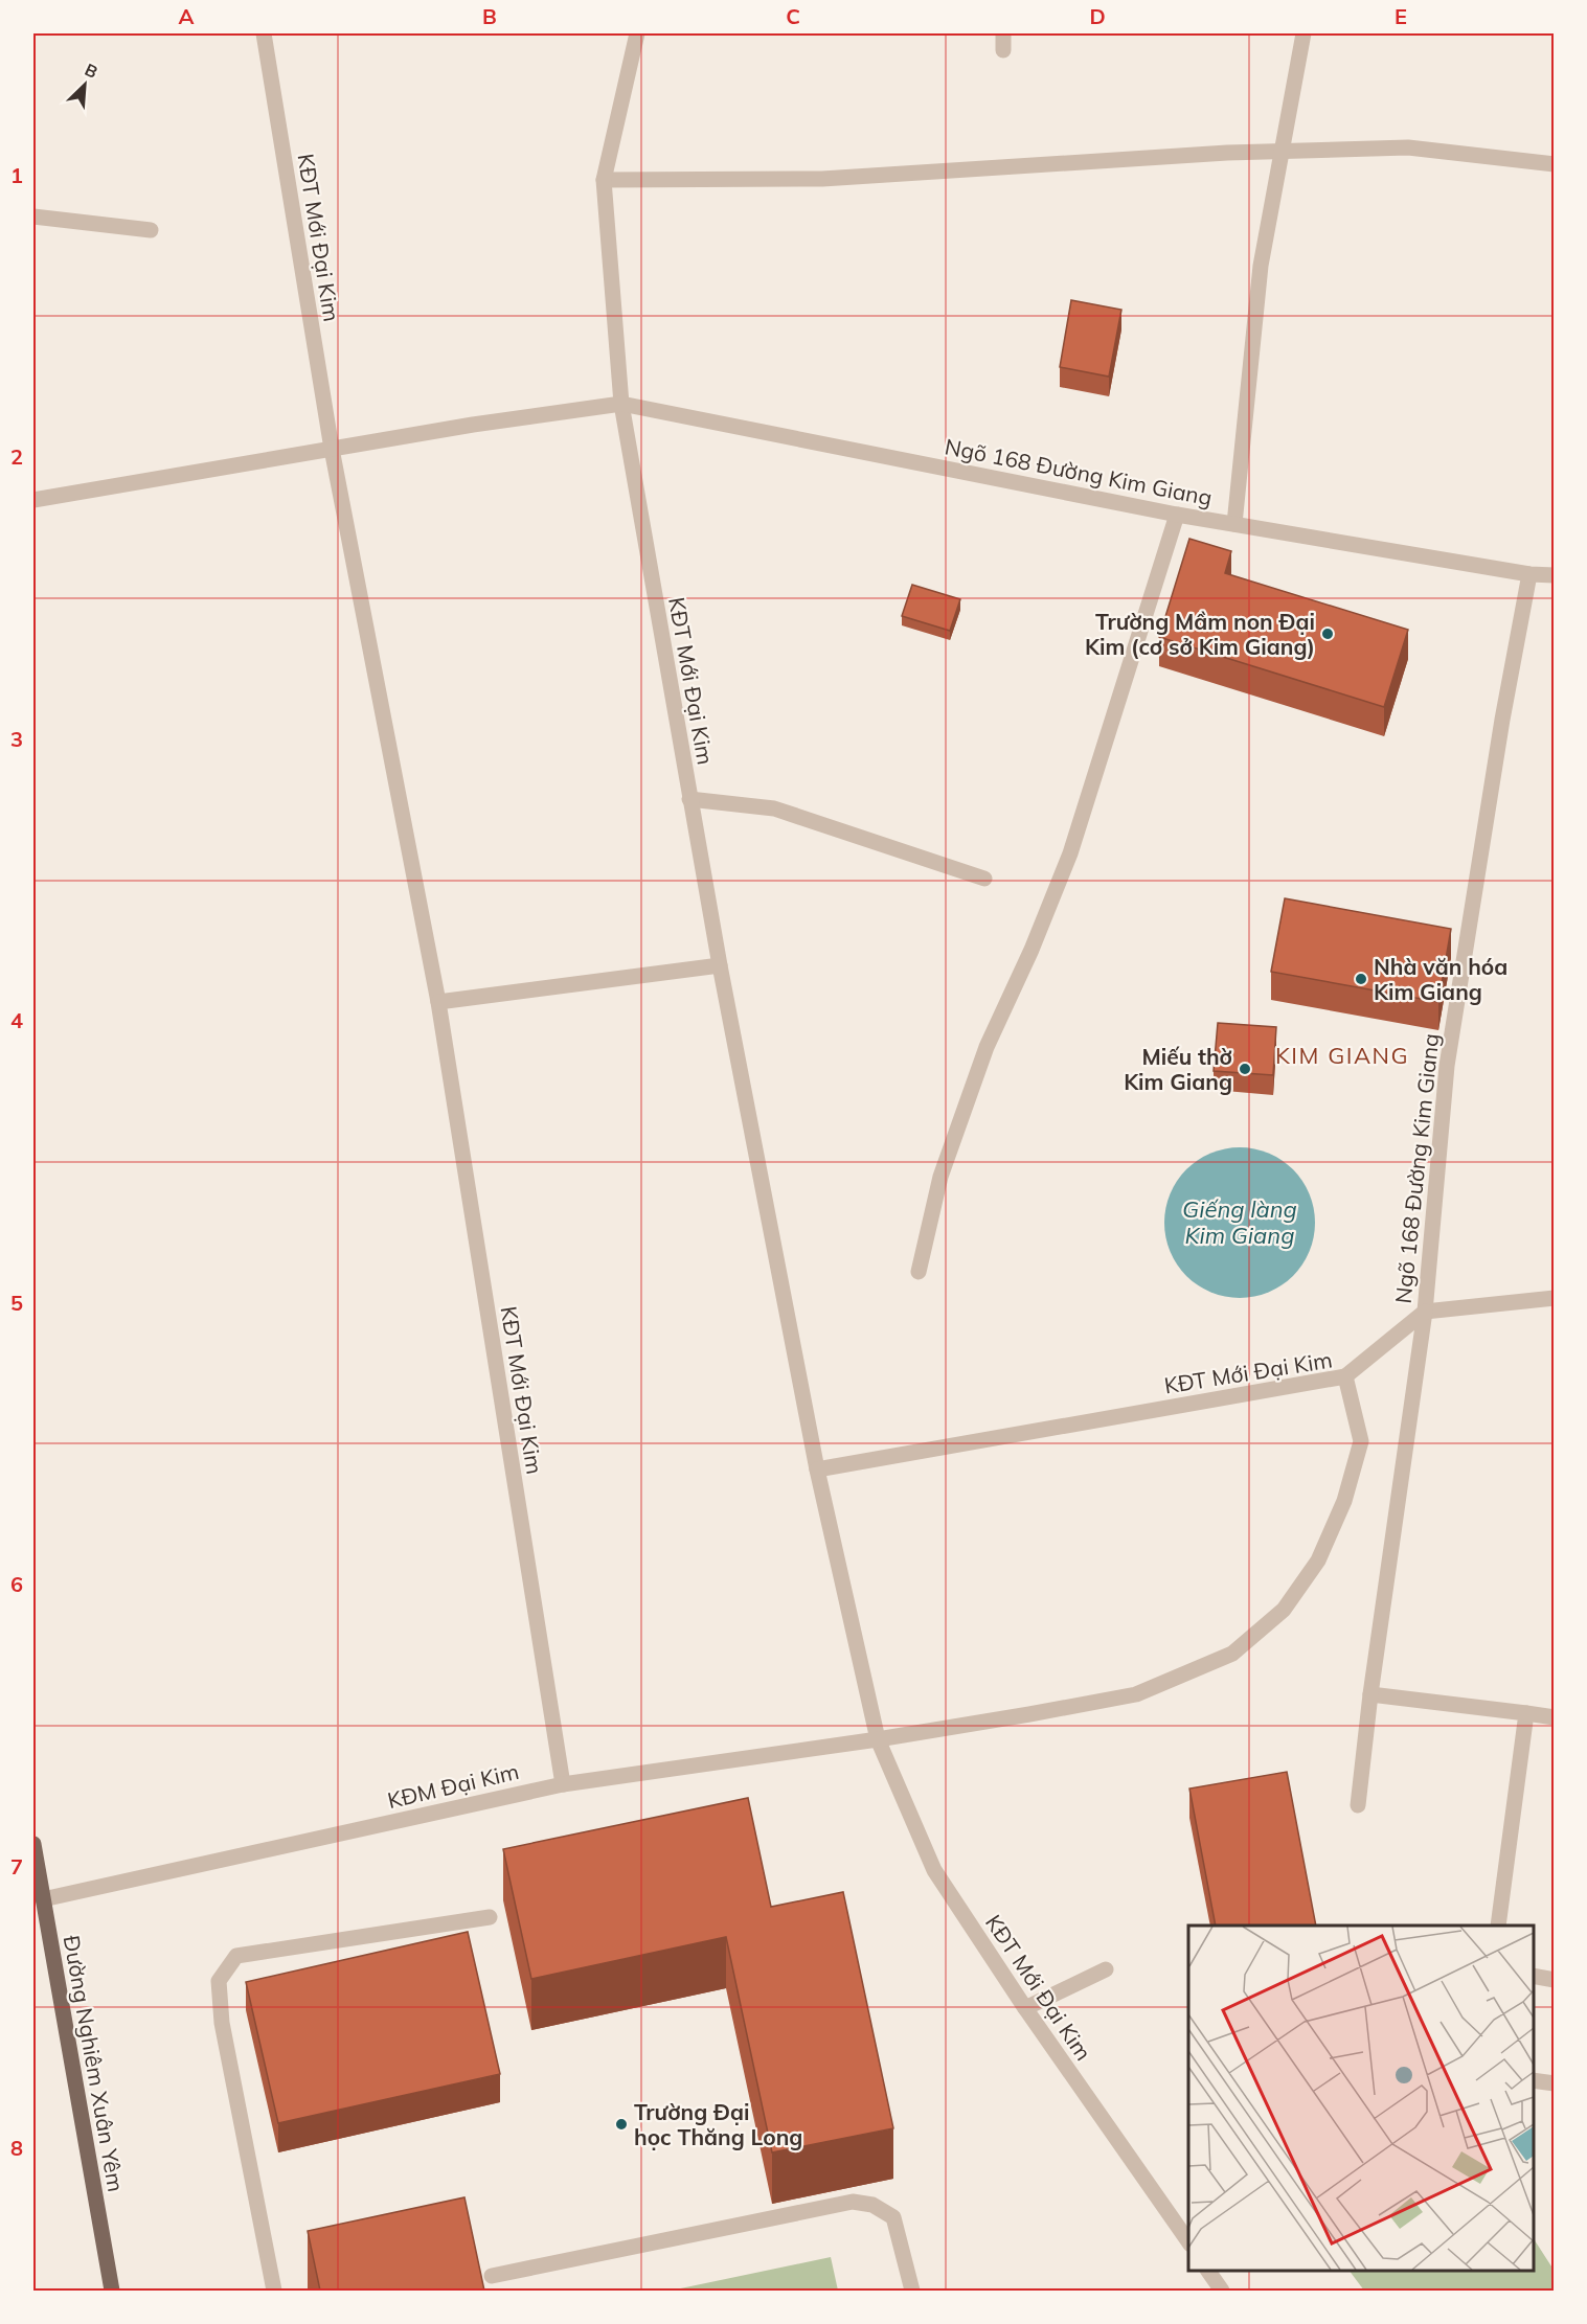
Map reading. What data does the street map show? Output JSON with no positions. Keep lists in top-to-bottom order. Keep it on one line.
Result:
{"streets":{"main road":["Đường Nghiêm Xuân Yêm"],"street":["KĐT Mới Đại Kim","Ngõ 168 Đường Kim Giang","KĐM Đại Kim"]},"crossings":[["KĐT Mới Đại Kim","Ngõ 168 Đường Kim Giang"],["KĐT Mới Đại Kim","KĐM Đại Kim"],["KĐM Đại Kim","Đường Nghiêm Xuân Yêm"]],"districts":["KIM GIANG"],"water":["Giếng làng Kim Giang"],"places":["Trường Mầm non Đại Kim (cơ sở Kim Giang)","Nhà văn hóa Kim Giang","Miếu thờ Kim Giang","Trường Đại học Thăng Long"],"north":"top right","grid":{"columns":["A","B","C","D","E"],"rows":["1","2","3","4","5","6","7","8"]}}
